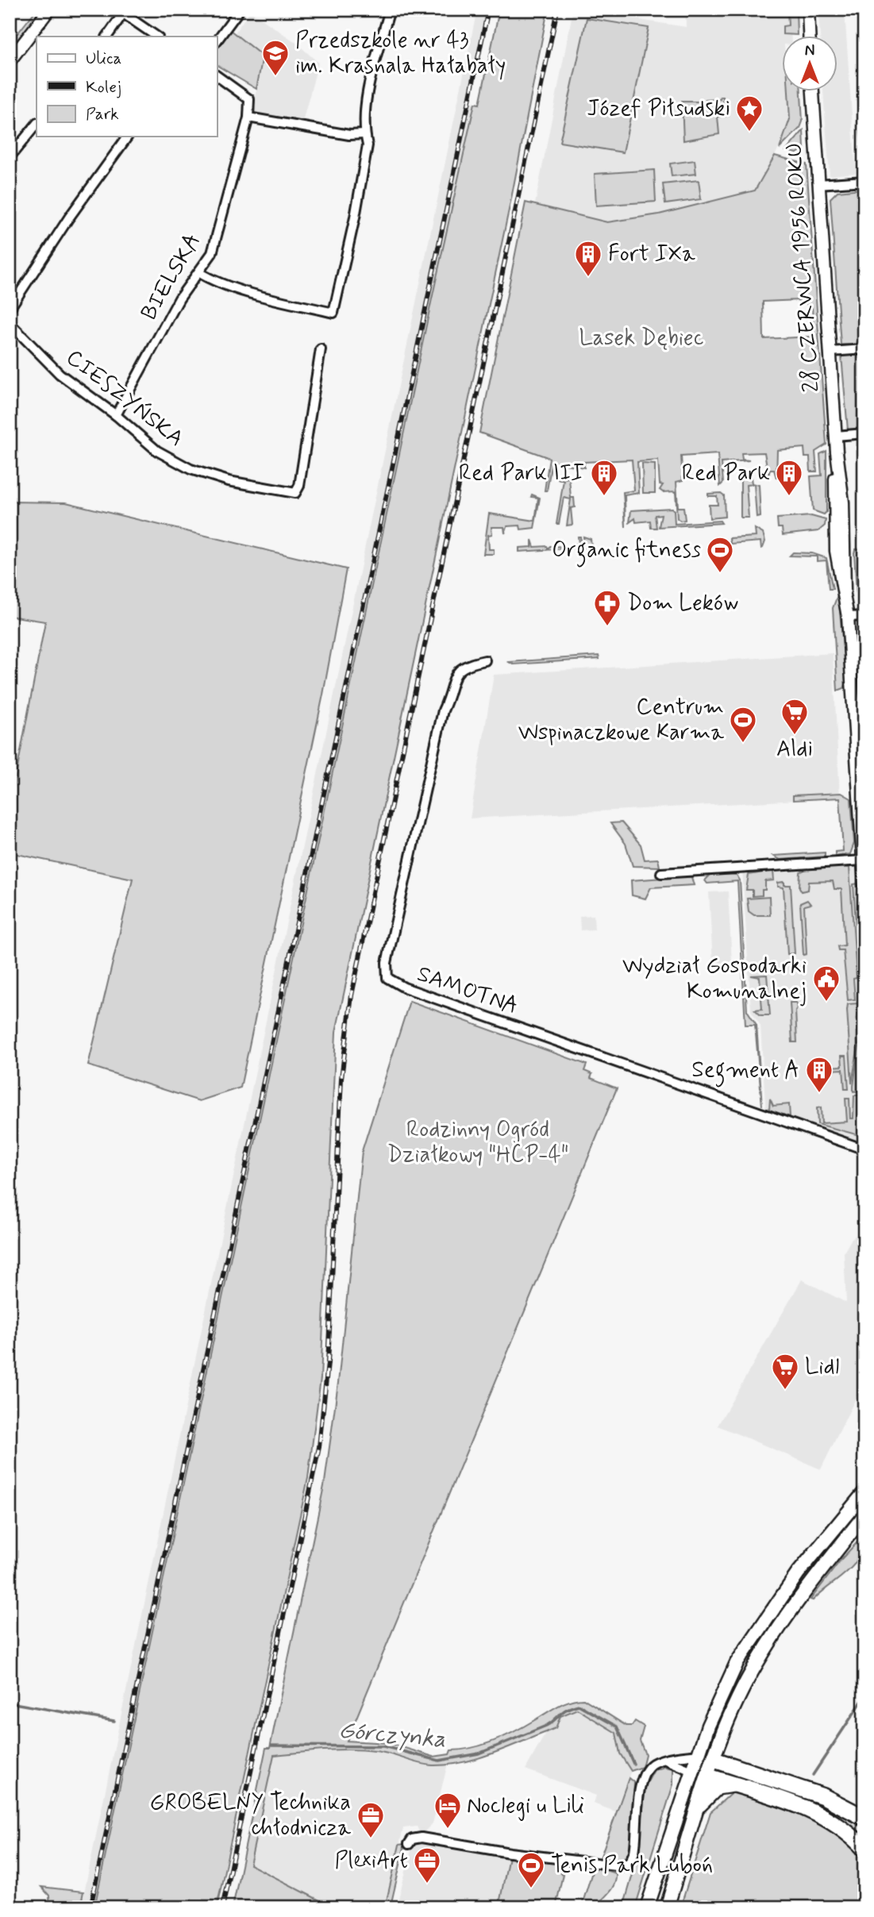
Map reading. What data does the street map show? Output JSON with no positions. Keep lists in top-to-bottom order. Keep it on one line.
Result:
{"streets":{"street":["28 CZERWCA 1956 ROKU","BIELSKA","CIESZYŃSKA","SAMOTNA"]},"crossings":[["BIELSKA","CIESZYŃSKA"]],"water":["Górczynka"],"parks":["Lasek Dębiec","Rodzinny Ogród Działkowy \"HCP-4\""],"places":{"school or university":["Przedszkole nr 43 im. Krasnala Hałabały"],"place":["Józef Piłsudski"],"building":["Fort IXa","Red Park III","Red Park","Segment A"],"sports":["Organic fitness","Centrum Wspinaczkowe Karma","Tenis Park Luboń"],"pharmacy":["Dom Leków"],"supermarket":["Aldi","Lidl"],"public building":["Wydział Gospodarki Komunalnej"],"hotel":["Noclegi u Lili"],"office":["GROBELNY Technika chłodnicza","PlexiArt"]},"legend":["Ulica","Kolej","Park"],"north":"top"}
